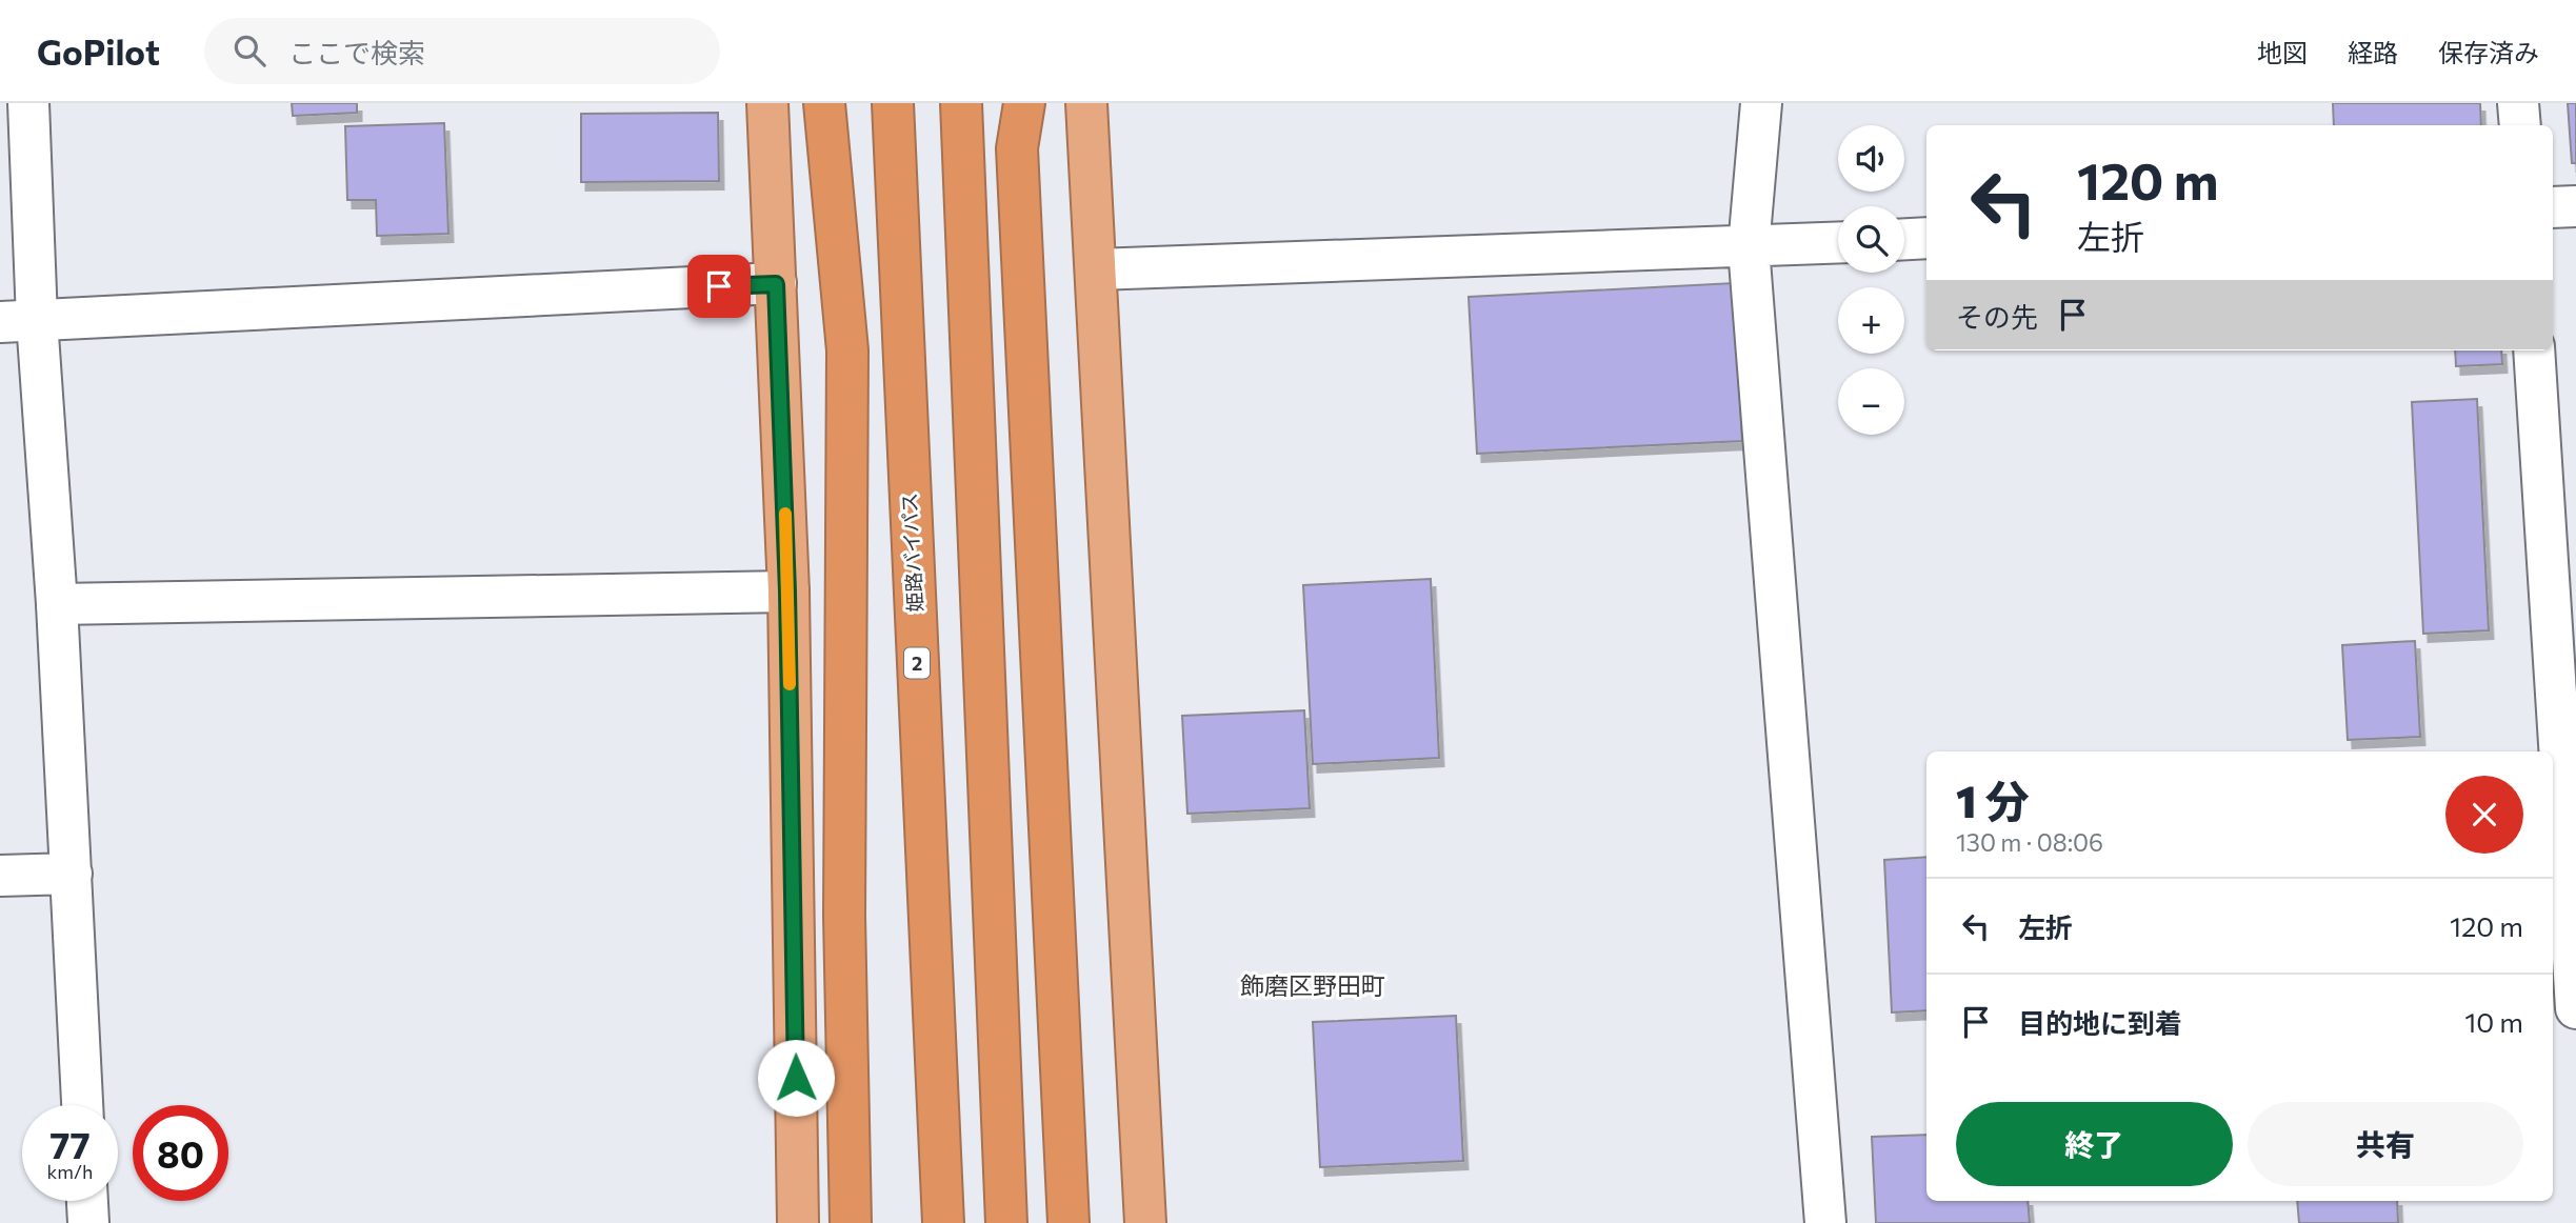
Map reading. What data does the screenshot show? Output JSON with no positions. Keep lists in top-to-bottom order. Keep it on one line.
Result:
{"streets":{"highway":["姫路バイパス","2"]},"districts":["飾磨区野田町"],"page":{"header":"GoPilot","search":"ここで検索","nav":["地図","経路","保存済み"],"map_buttons":["+","−"],"turn":["120 m","左折"],"then":"その先","heading":["1 分","130 m · 08:06"],"list":[{"name":"左折","value":"120 m"},{"name":"目的地に到着","value":"10 m"}],"buttons":["終了","共有"],"speed":"77 km/h","limit":"80"}}
